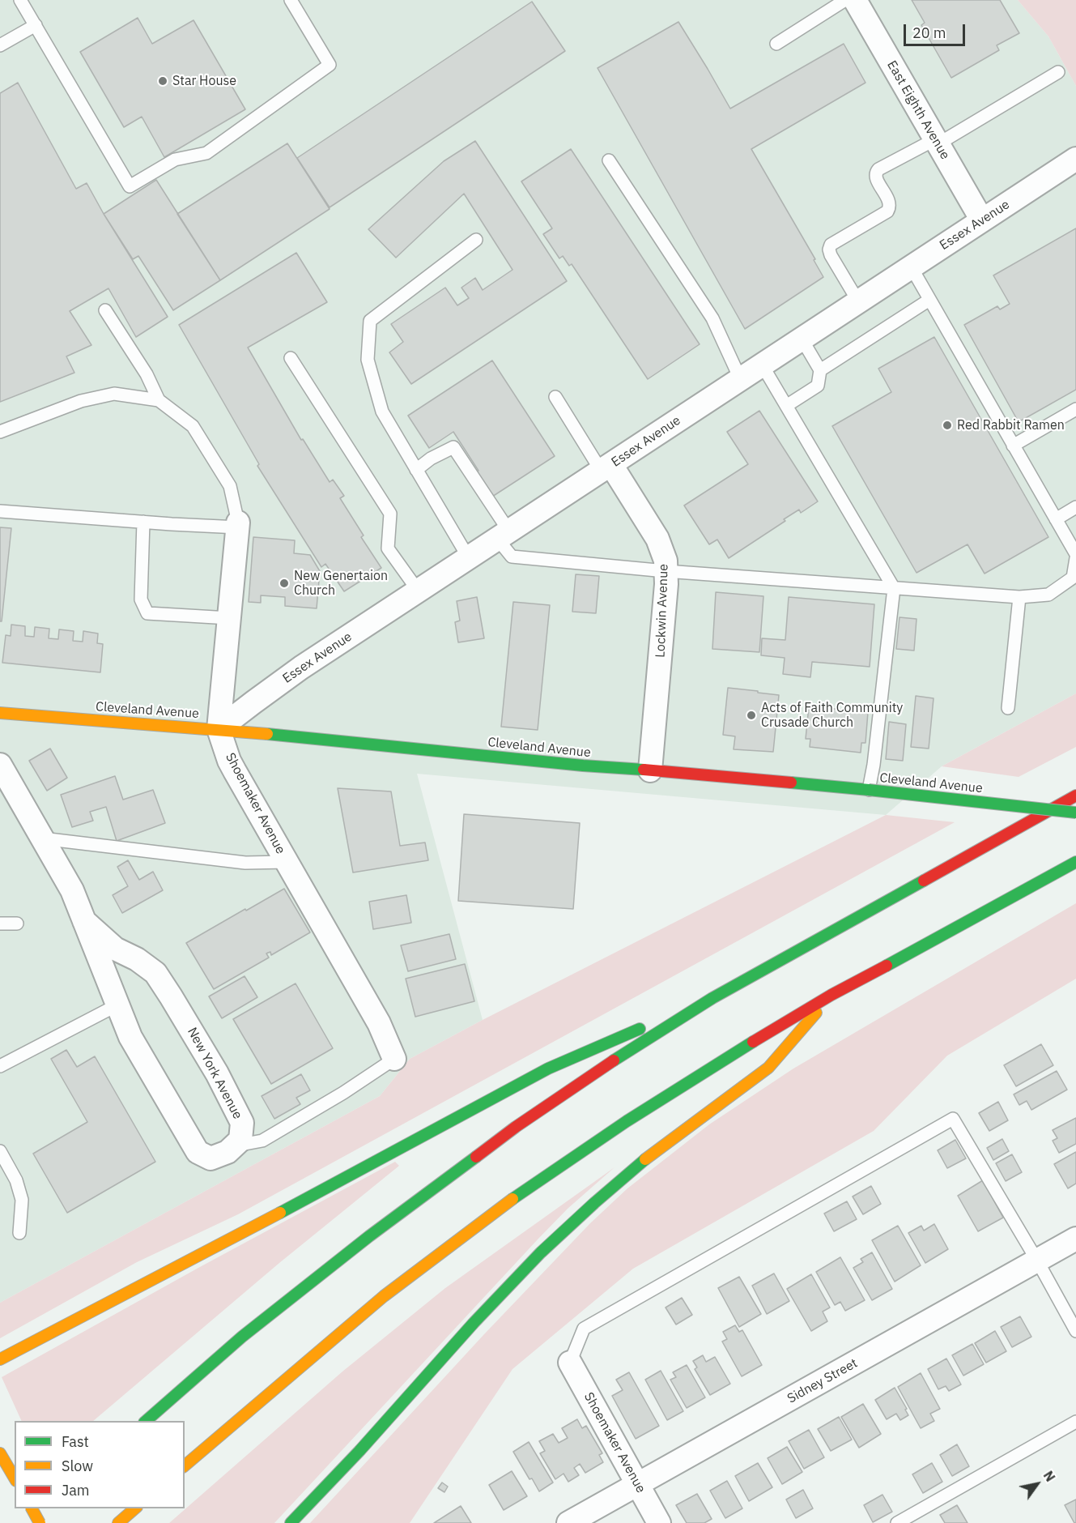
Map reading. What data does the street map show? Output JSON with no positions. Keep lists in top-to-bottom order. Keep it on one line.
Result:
{"streets":{"main road":["Cleveland Avenue"],"street":["East Eighth Avenue","Essex Avenue","Lockwin Avenue","Shoemaker Avenue","New York Avenue","Sidney Street"]},"crossings":[["East Eighth Avenue","Essex Avenue"],["Essex Avenue","Lockwin Avenue"],["Essex Avenue","Cleveland Avenue"],["Essex Avenue","Shoemaker Avenue"],["Lockwin Avenue","Cleveland Avenue"],["Cleveland Avenue","Shoemaker Avenue"],["Shoemaker Avenue","Sidney Street"]],"places":["Star House","Red Rabbit Ramen","New Genertaion Church","Acts of Faith Community Crusade Church"],"legend":["Fast","Slow","Jam"],"scale_bar":"20 m","north":"top right"}
